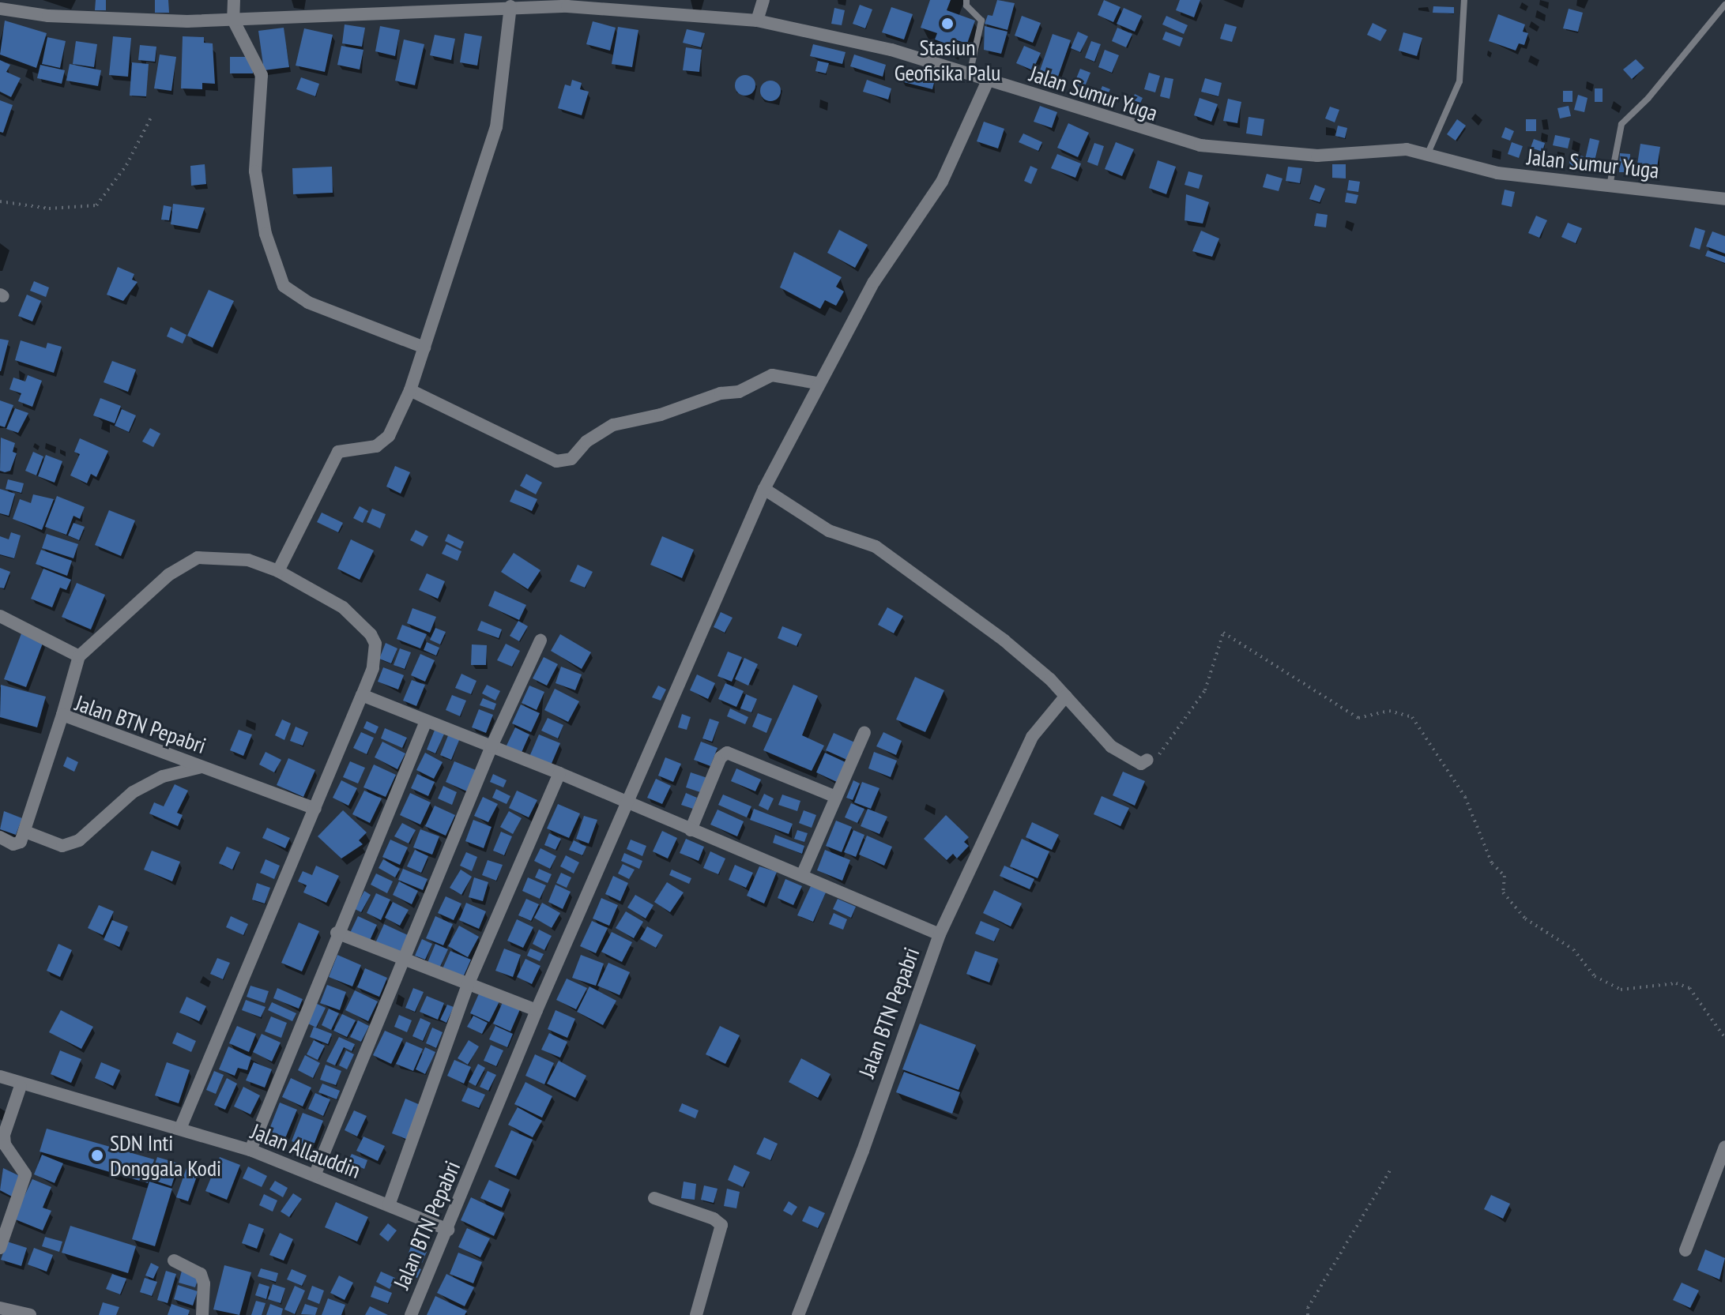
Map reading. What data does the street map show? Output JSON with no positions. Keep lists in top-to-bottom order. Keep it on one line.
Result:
{"streets":{"street":["Jalan Sumur Yuga","Jalan BTN Pepabri","Jalan Allauddin"]},"crossings":[["Jalan BTN Pepabri","Jalan Allauddin"]],"places":["Stasiun Geofisika Palu","SDN Inti Donggala Kodi"]}
